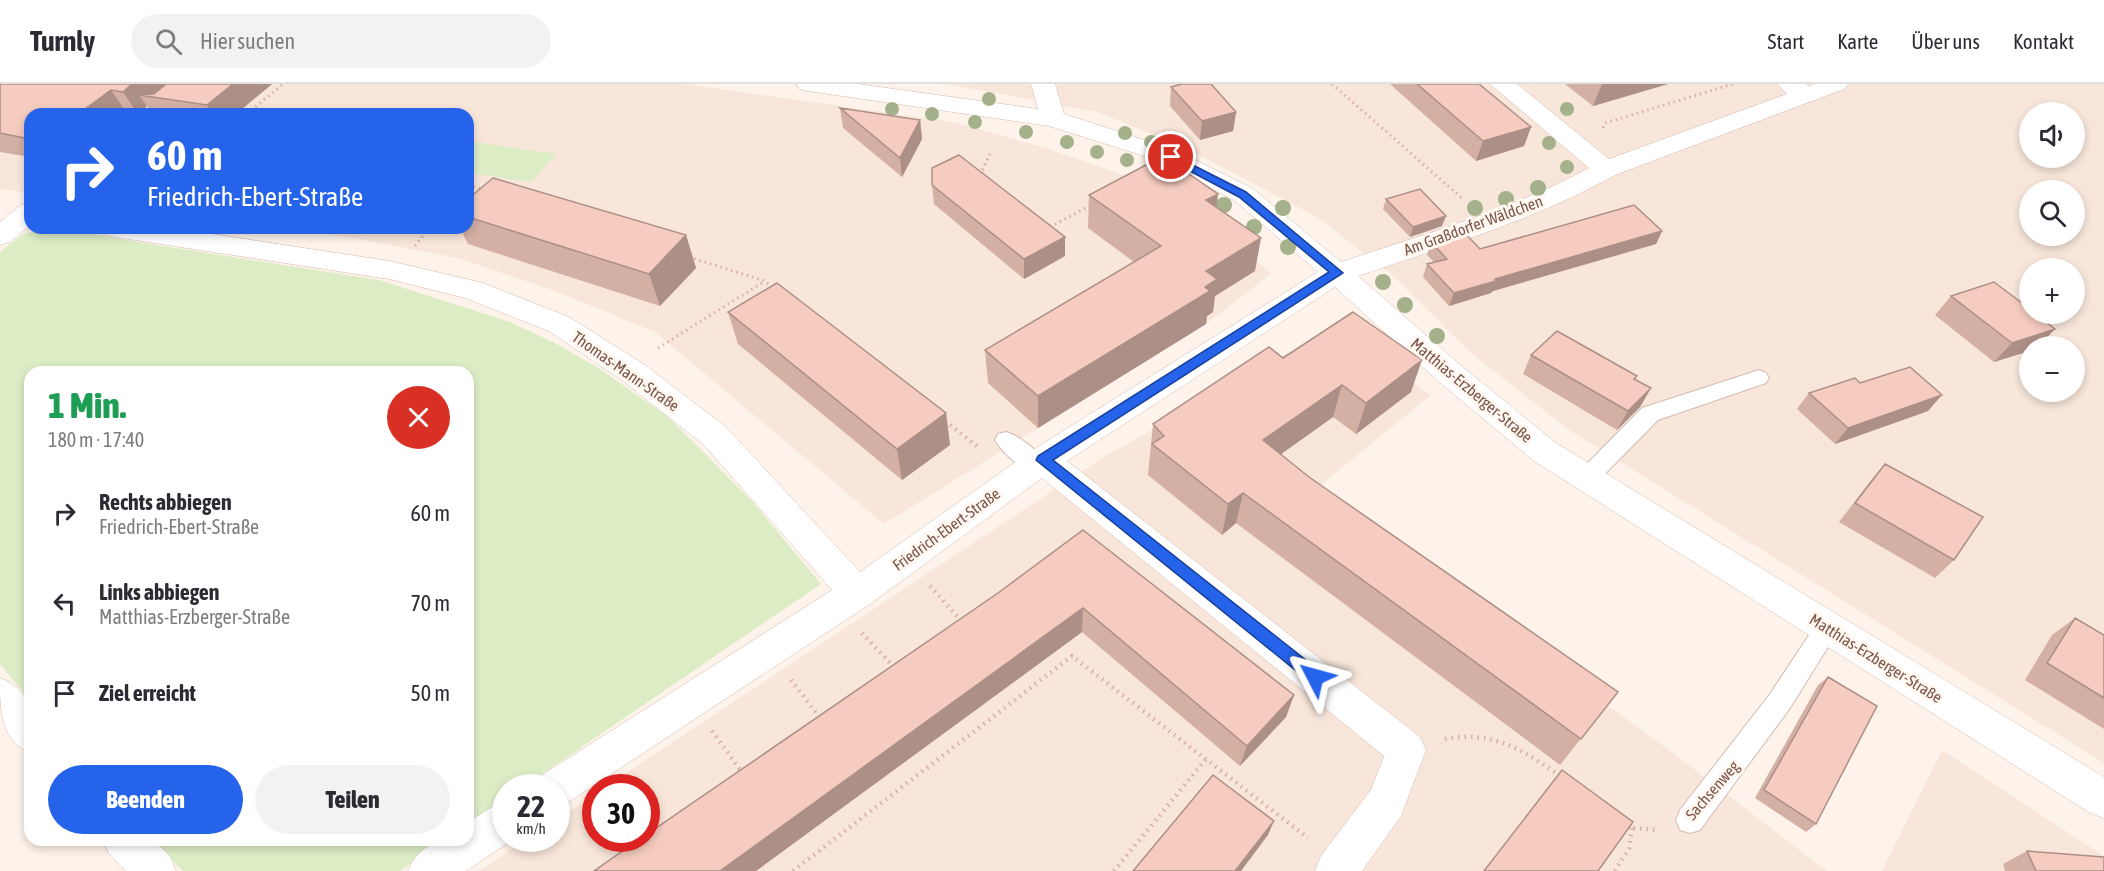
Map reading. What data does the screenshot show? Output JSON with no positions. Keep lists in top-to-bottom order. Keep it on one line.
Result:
{"streets":{"street":["Am Graßdorfer Wäldchen","Thomas-Mann-Straße","Matthias-Erzberger-Straße","Friedrich-Ebert-Straße"],"lane":["Sachsenweg"]},"crossings":[["Am Graßdorfer Wäldchen","Matthias-Erzberger-Straße"],["Am Graßdorfer Wäldchen","Friedrich-Ebert-Straße"],["Thomas-Mann-Straße","Friedrich-Ebert-Straße"],["Matthias-Erzberger-Straße","Friedrich-Ebert-Straße"],["Matthias-Erzberger-Straße","Sachsenweg"]],"page":{"header":"Turnly","search":"Hier suchen","nav":["Start","Karte","Über uns","Kontakt"],"map_buttons":["+","−"],"turn":["60 m","Friedrich-Ebert-Straße"],"heading":["1 Min.","180 m · 17:40"],"list":[{"name":"Rechts abbiegen","note":"Friedrich-Ebert-Straße","value":"60 m"},{"name":"Links abbiegen","note":"Matthias-Erzberger-Straße","value":"70 m"},{"name":"Ziel erreicht","value":"50 m"}],"buttons":["Beenden","Teilen"],"speed":"22 km/h","limit":"30"}}
